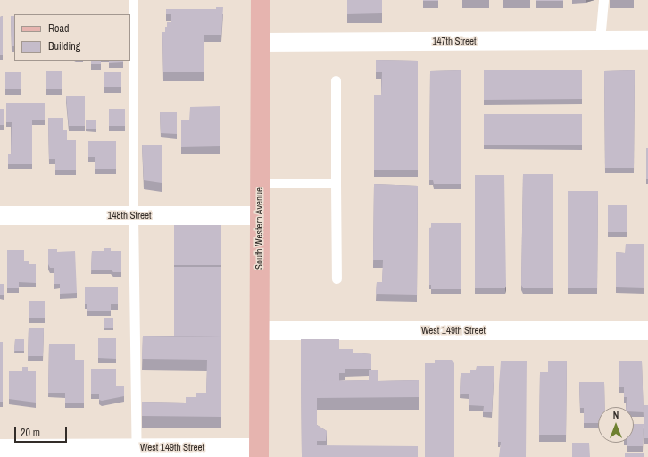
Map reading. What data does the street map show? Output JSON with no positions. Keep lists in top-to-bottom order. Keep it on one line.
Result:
{"streets":{"main road":["South Western Avenue"],"street":["147th Street","148th Street","West 149th Street"]},"crossings":[["147th Street","South Western Avenue"],["148th Street","South Western Avenue"],["South Western Avenue","West 149th Street"]],"legend":["Road","Building"],"scale_bar":"20 m","north":"top"}
